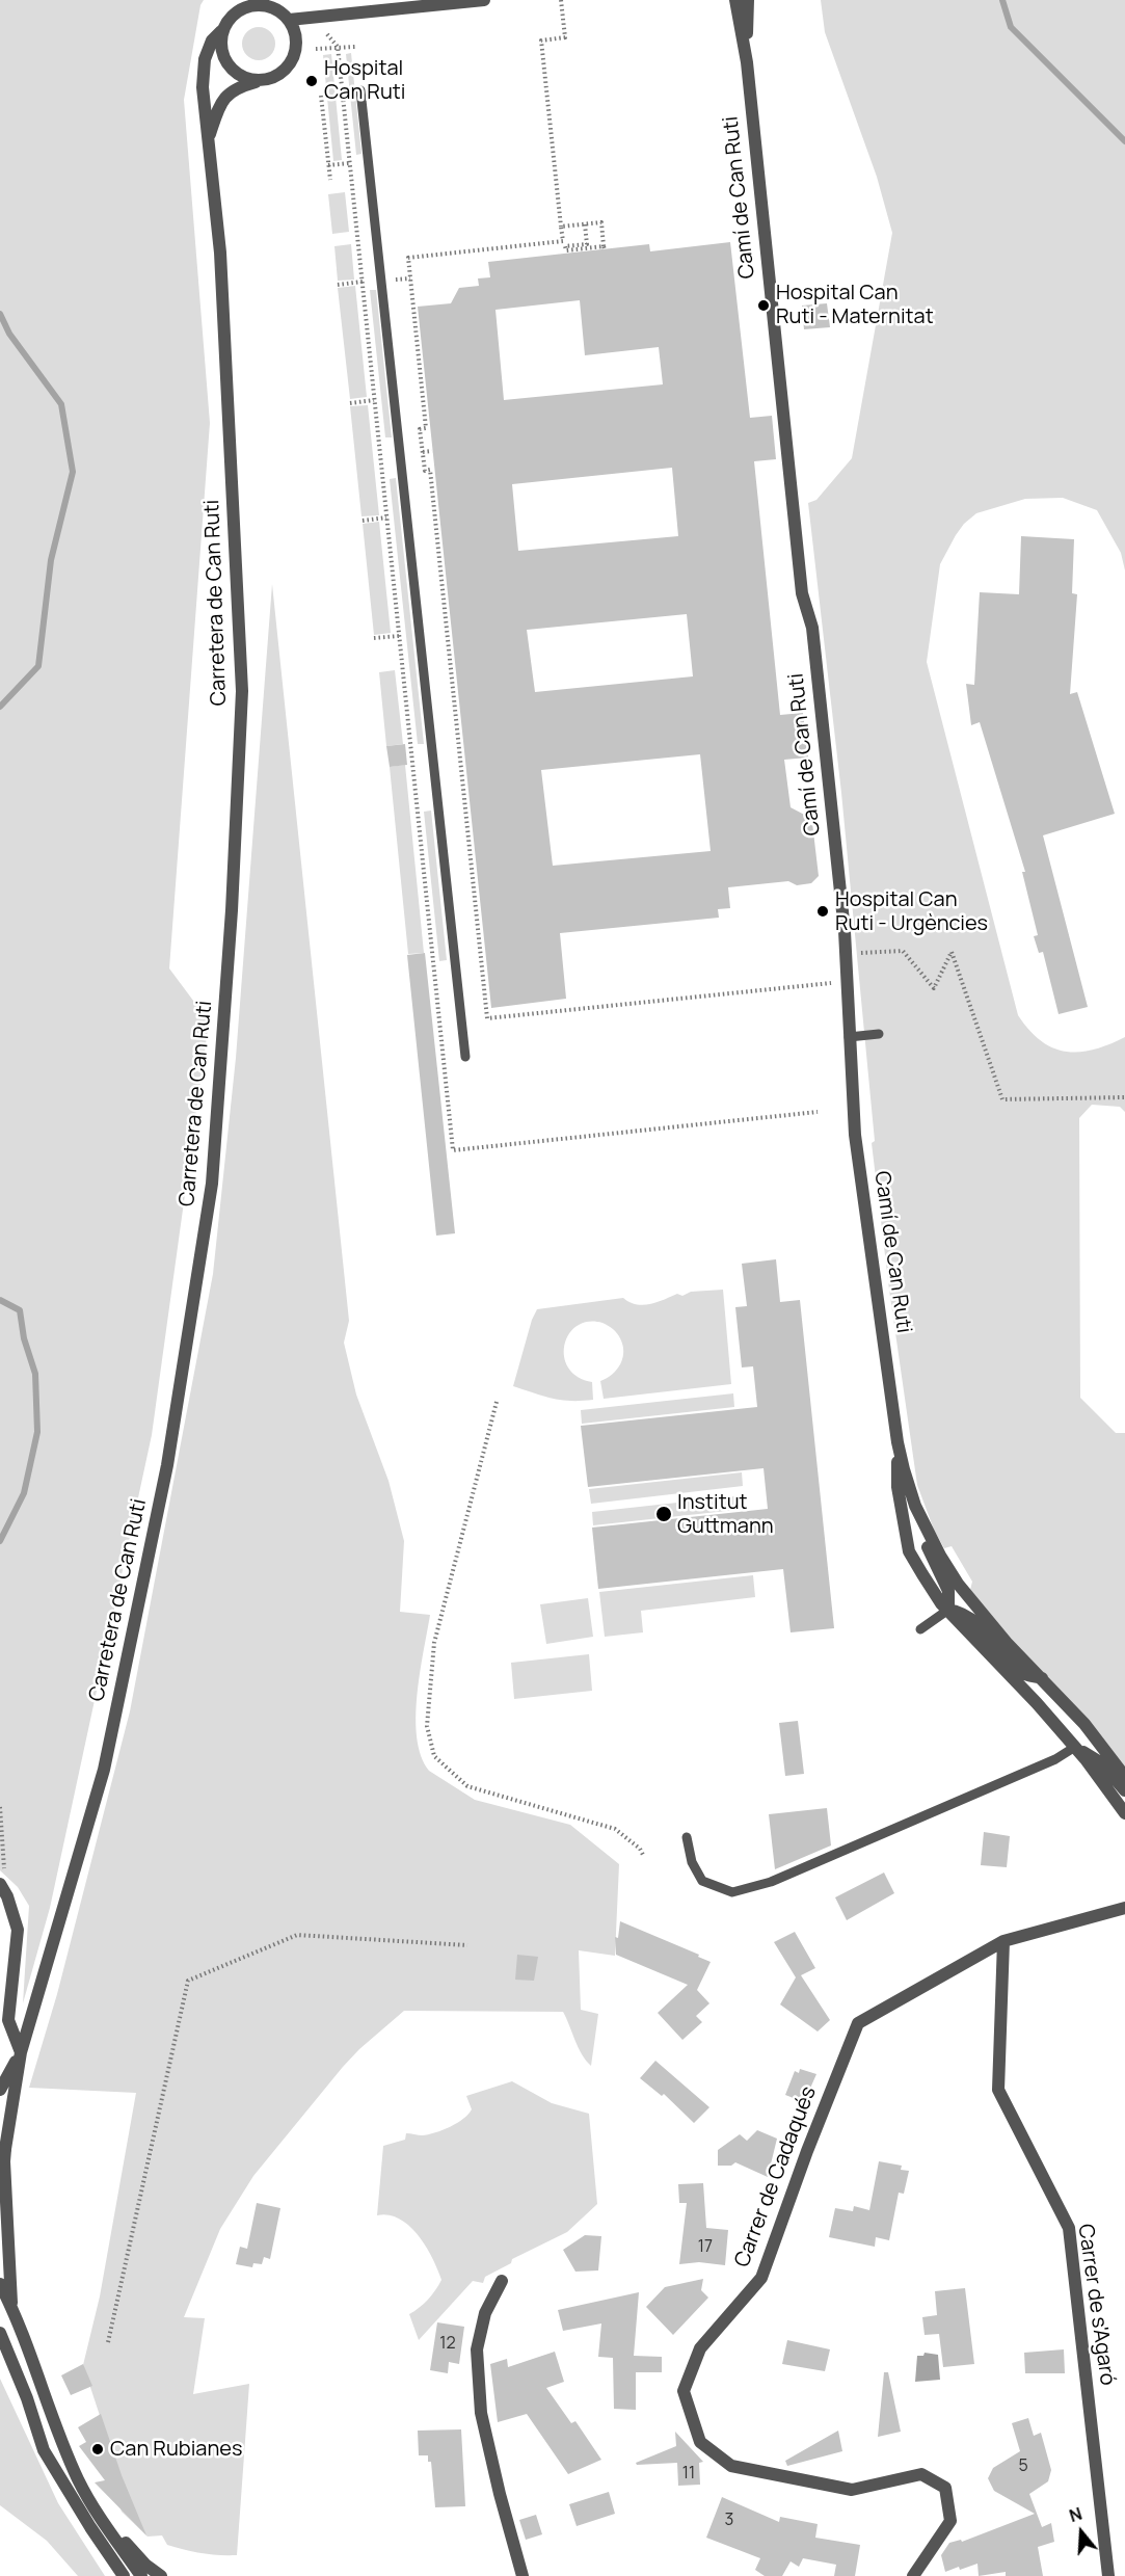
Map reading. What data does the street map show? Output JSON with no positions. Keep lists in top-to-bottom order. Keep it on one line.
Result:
{"streets":{"street":["Camí de Can Ruti","Carretera de Can Ruti","Carrer de Cadaqués","Carrer de s'Agaró"]},"crossings":[["Carrer de Cadaqués","Carrer de s'Agaró"]],"places":["Hospital Can Ruti","Hospital Can Ruti - Maternitat","Hospital Can Ruti - Urgències","Institut Guttmann","Can Rubianes"],"house_numbers":["17","12","5","11","3"],"north":"top"}
